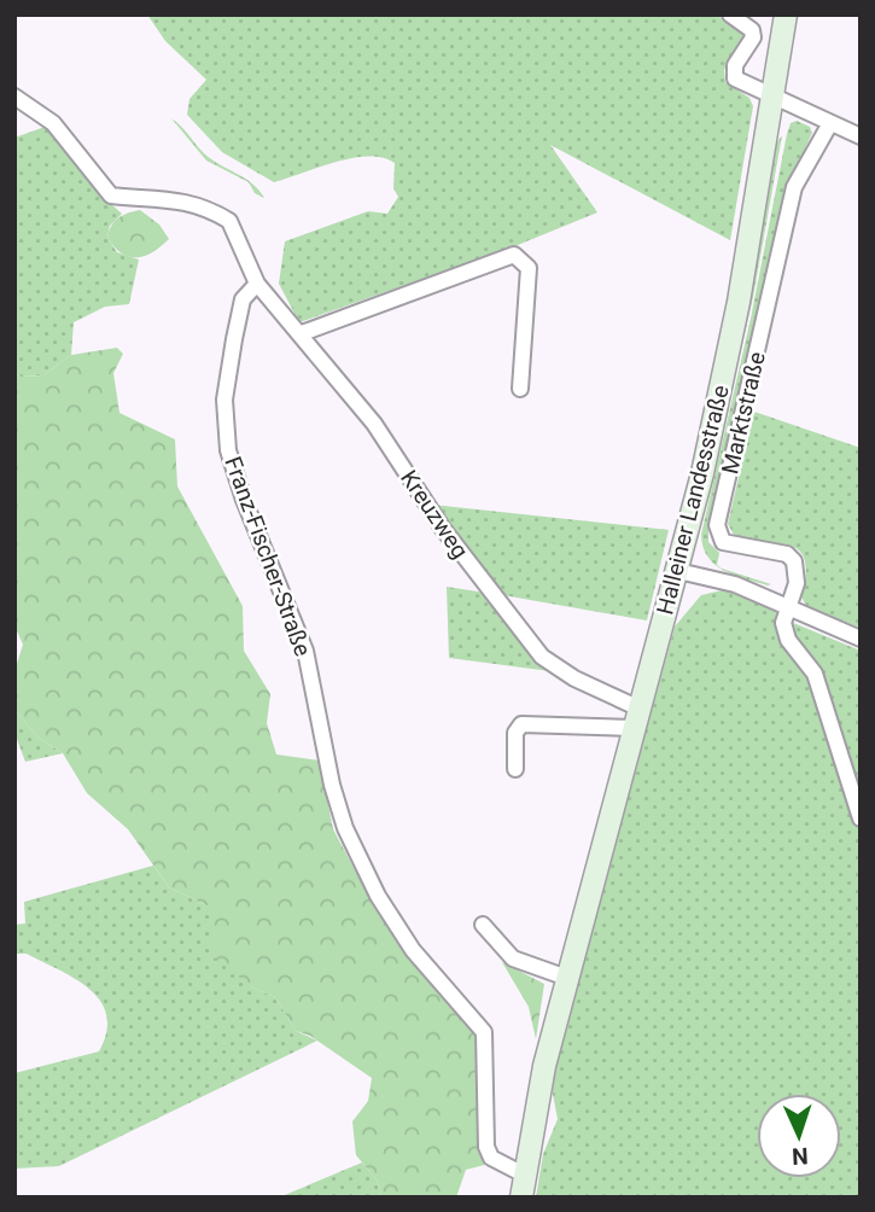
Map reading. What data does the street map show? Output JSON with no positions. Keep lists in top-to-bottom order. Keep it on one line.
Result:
{"streets":{"main road":["Halleiner Landesstraße"],"street":["Marktstraße","Kreuzweg","Franz-Fischer-Straße"]},"crossings":[["Halleiner Landesstraße","Kreuzweg"],["Halleiner Landesstraße","Franz-Fischer-Straße"],["Kreuzweg","Franz-Fischer-Straße"]],"north":"bottom"}
